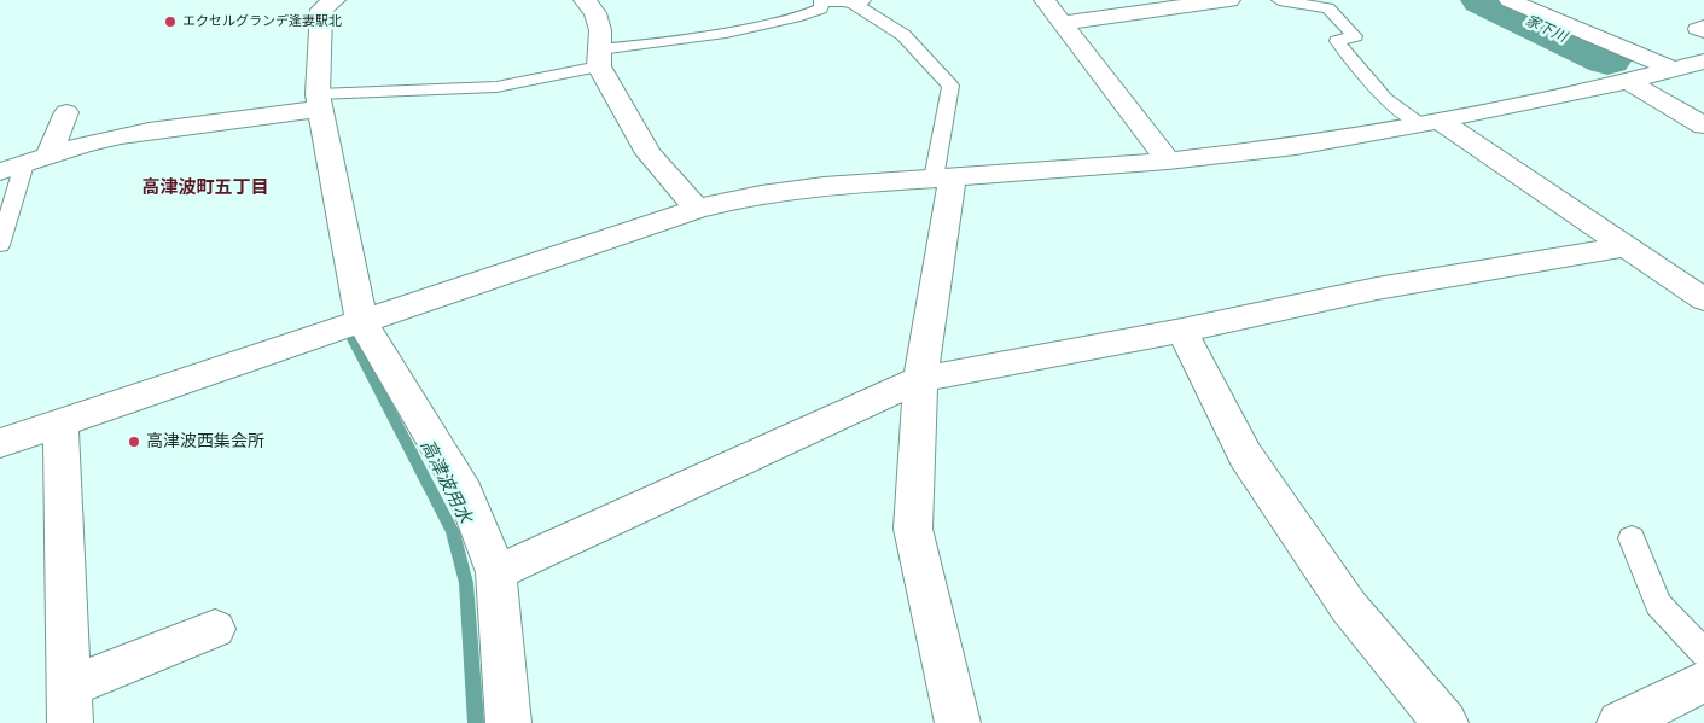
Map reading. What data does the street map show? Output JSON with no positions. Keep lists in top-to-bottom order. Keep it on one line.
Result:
{"districts":["高津波町五丁目"],"water":["家下川","高津波用水"],"places":["エクセルグランデ逢妻駅北","高津波西集会所"]}
